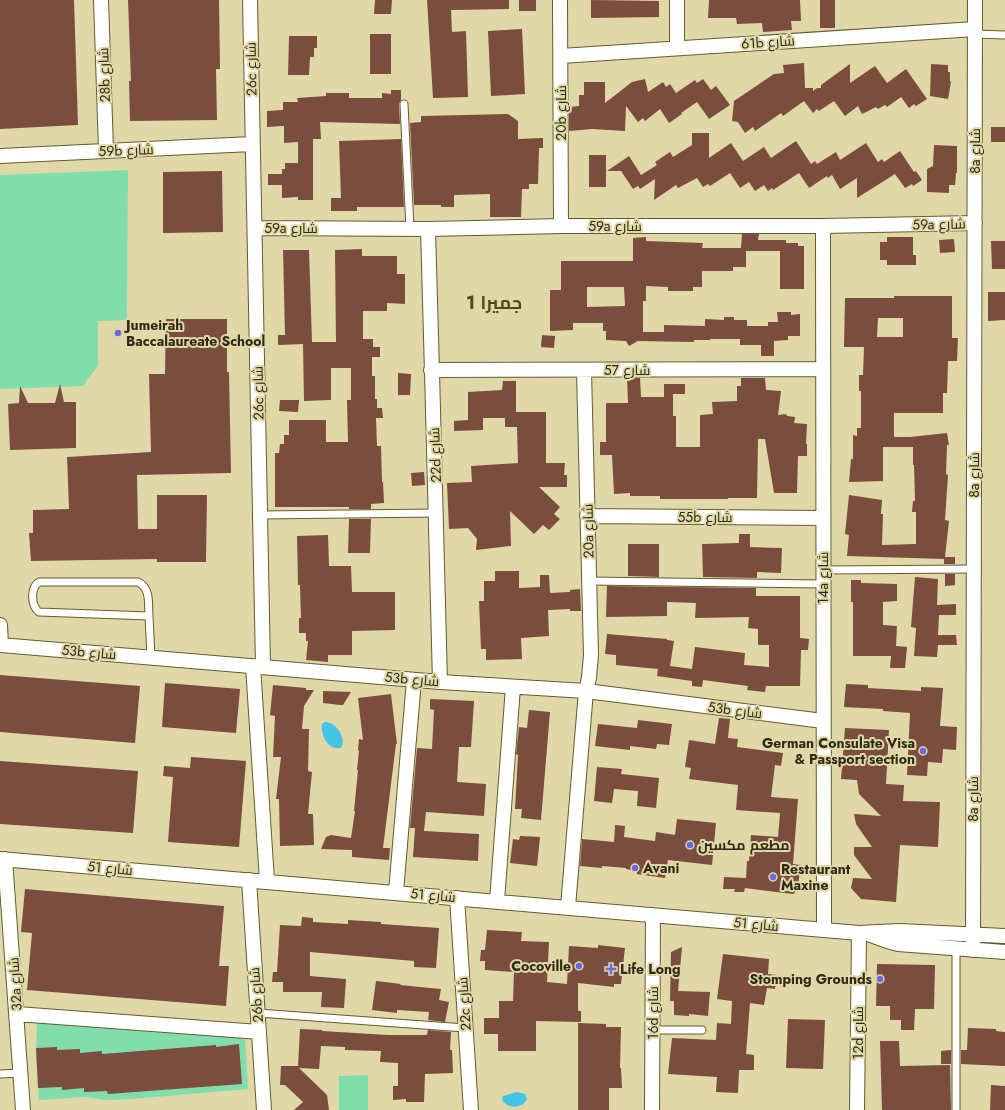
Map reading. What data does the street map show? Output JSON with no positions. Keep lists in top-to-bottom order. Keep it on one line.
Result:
{"streets":{"street":["61b شارع","26c شارع","28b شارع","20b شارع","59b شارع","8a شارع","59a شارع","شارع 57","22d شارع","55b شارع","20a شارع","14a شارع","53b شارع","شارع 51","32a شارع","26b شارع","22c شارع","16d شارع","12d شارع"]},"crossings":[["61b شارع","20b شارع"],["61b شارع","8a شارع"],["26c شارع","59b شارع"],["26c شارع","59a شارع"],["26c شارع","53b شارع"],["26c شارع","شارع 51"],["28b شارع","59b شارع"],["20b شارع","59a شارع"],["8a شارع","59a شارع"],["8a شارع","شارع 51"],["59a شارع","22d شارع"],["59a شارع","14a شارع"],["شارع 57","22d شارع"],["شارع 57","20a شارع"],["شارع 57","14a شارع"],["22d شارع","53b شارع"],["55b شارع","20a شارع"],["55b شارع","14a شارع"],["20a شارع","53b شارع"],["20a شارع","شارع 51"],["14a شارع","53b شارع"],["14a شارع","شارع 51"],["شارع 51","32a شارع"],["شارع 51","26b شارع"],["شارع 51","22c شارع"],["شارع 51","16d شارع"],["شارع 51","12d شارع"]],"districts":["جميرا 1"],"places":{"other":["Jumeirah Baccalaureate School","German Consulate Visa & Passport section","مطعم مكسين","Avani","Restaurant Maxine","Cocoville","Stomping Grounds"],"health":["Life Long"]}}
